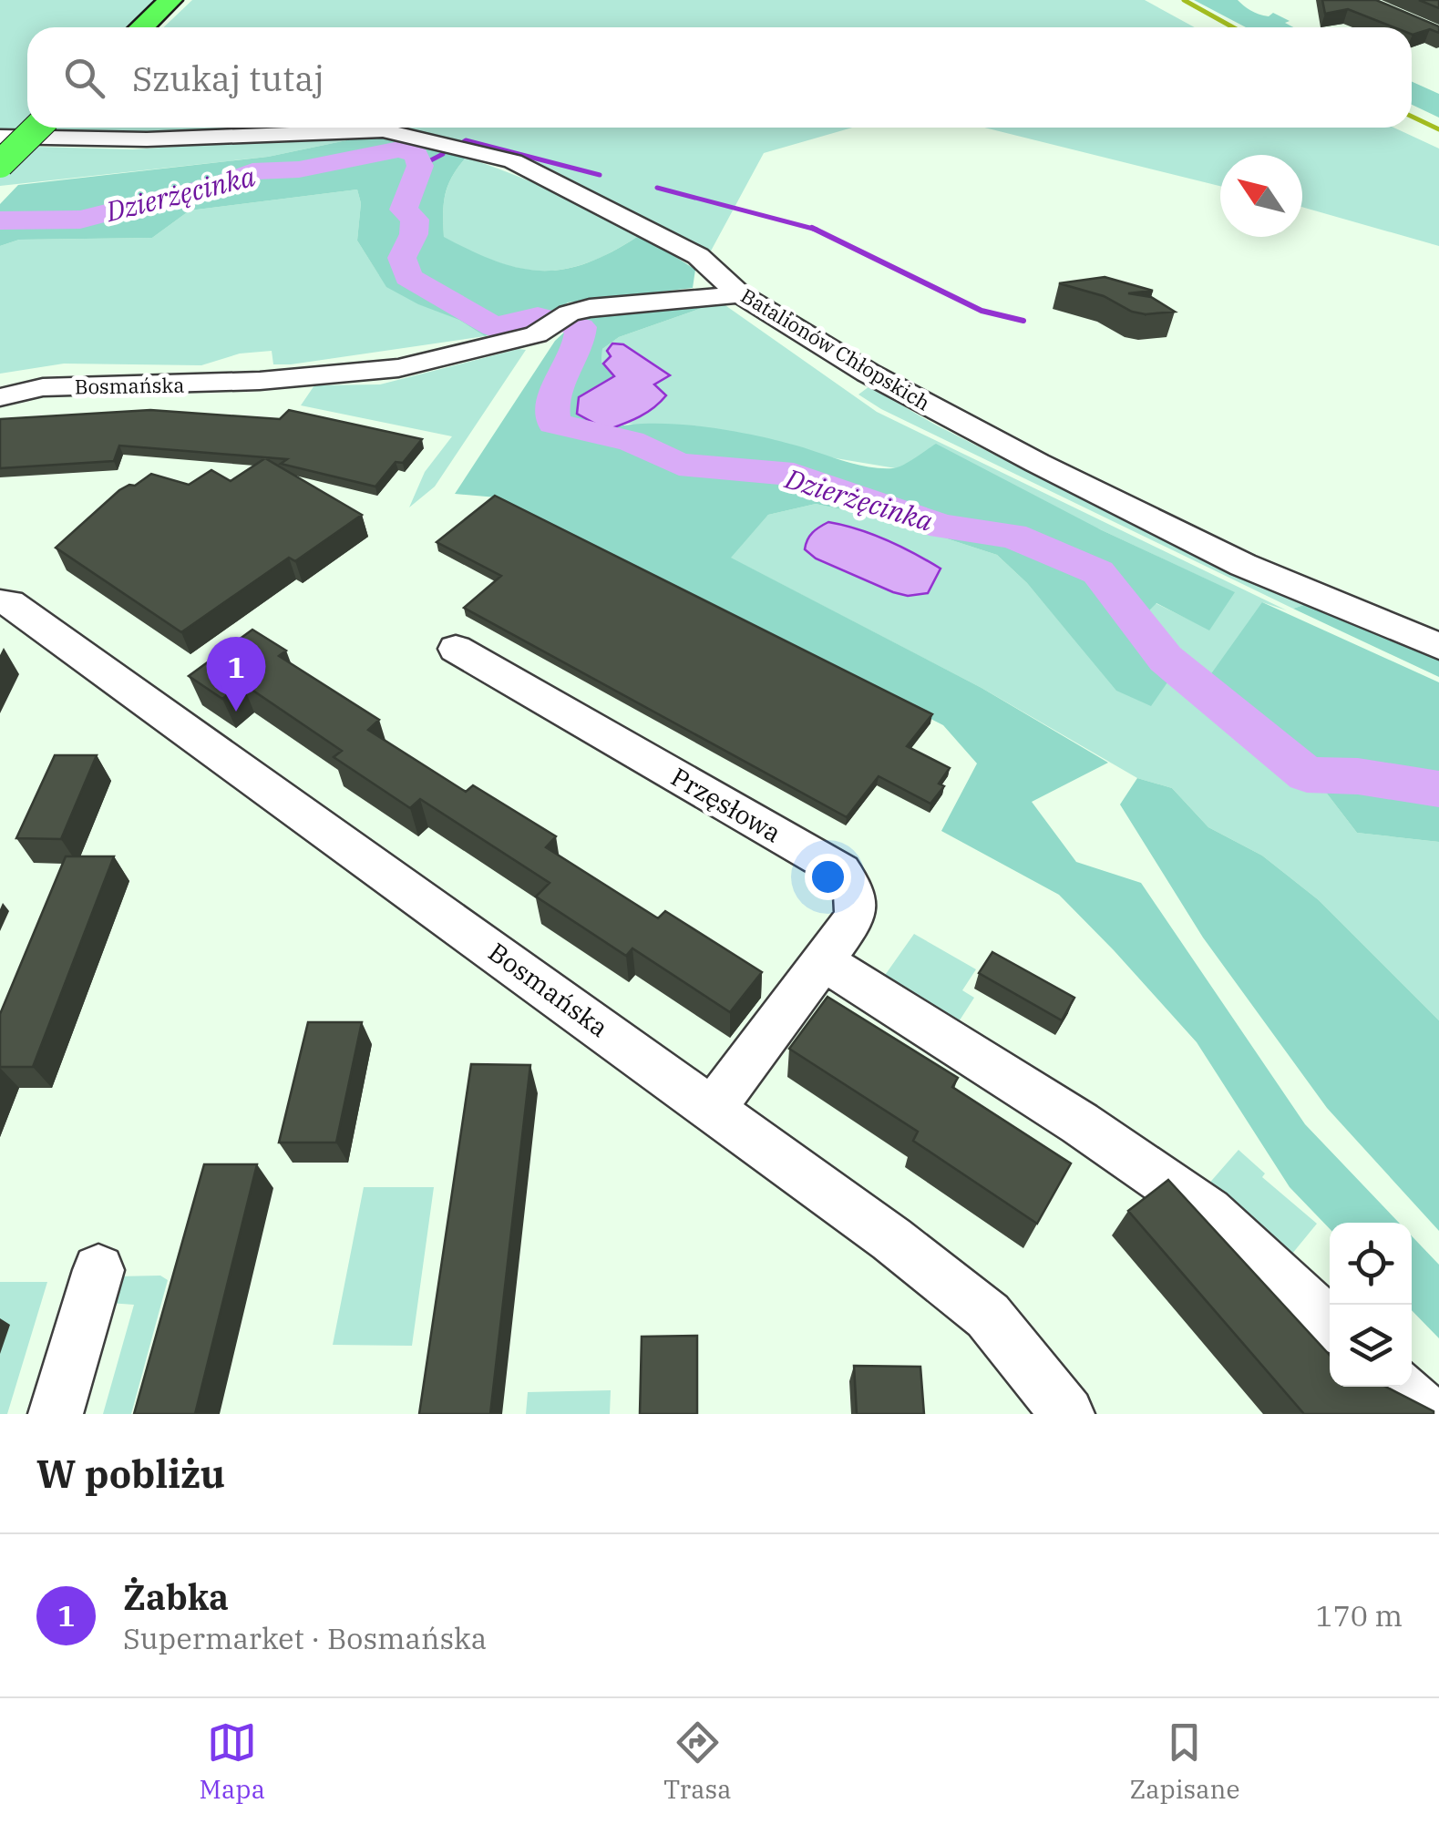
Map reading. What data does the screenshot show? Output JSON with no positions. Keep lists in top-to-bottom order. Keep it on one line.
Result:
{"streets":{"street":["Batalionów Chłopskich","Bosmańska","Przęsłowa"]},"crossings":[["Batalionów Chłopskich","Bosmańska"],["Bosmańska","Przęsłowa"]],"water":["Dzierżęcinka"],"north":"top left","page":{"search":"Szukaj tutaj","pins":"1","heading":"W pobliżu","list":[{"mark":"1","name":"Żabka","note":"Supermarket · Bosmańska","value":"170 m"}],"nav":["Mapa","Trasa","Zapisane"]}}
